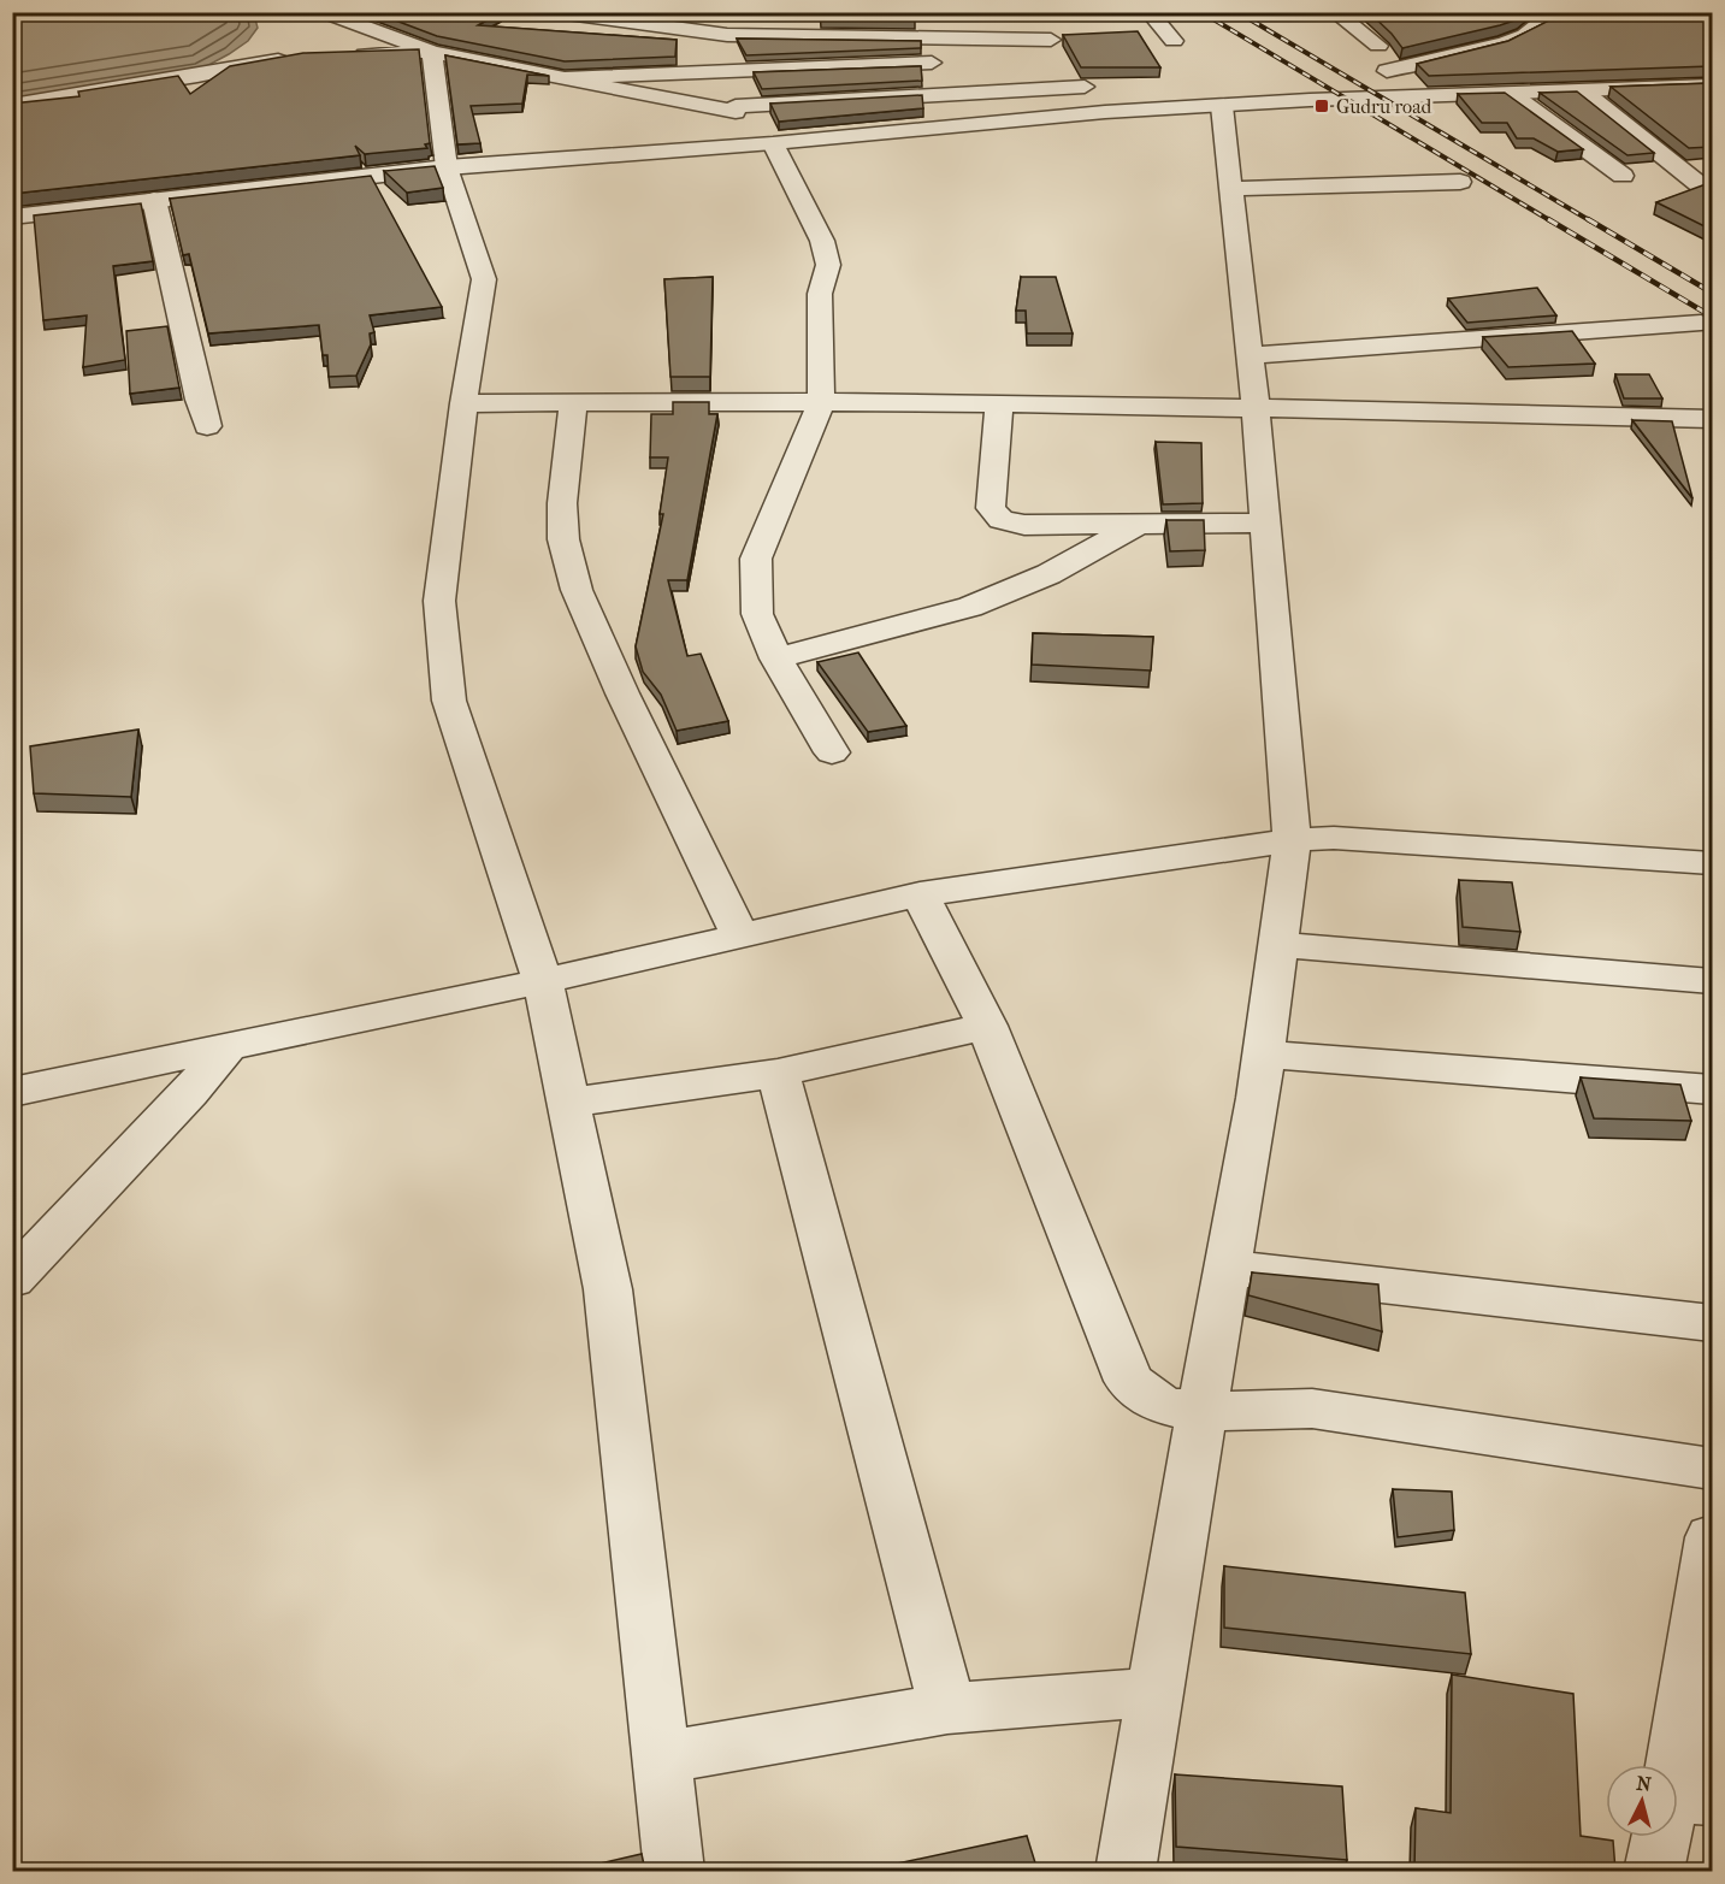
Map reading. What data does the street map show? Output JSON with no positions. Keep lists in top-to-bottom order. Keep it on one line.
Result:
{"places":{"transit":["Gudru road"]},"north":"top"}
